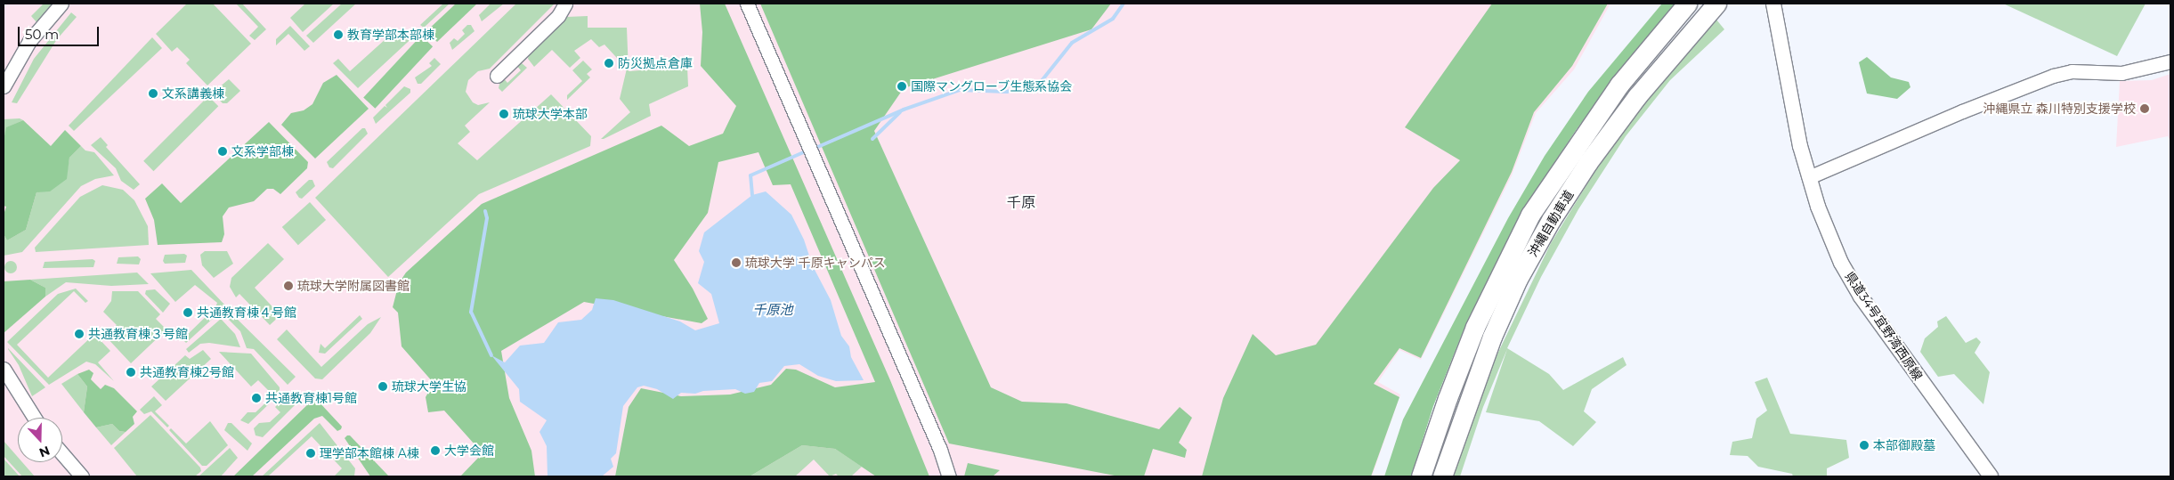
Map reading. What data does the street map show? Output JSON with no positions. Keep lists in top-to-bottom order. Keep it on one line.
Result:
{"streets":{"highway":["沖縄自動車道"],"main road":["県道34号宜野湾西原線"]},"districts":["千原"],"water":["千原池"],"places":["教育学部本部棟","防災拠点倉庫","国際マングローブ生態系協会","文系講義棟","沖縄県立 森川特別支援学校","琉球大学本部","文系学部棟","琉球大学 千原キャンパス","琉球大学附属図書館","共通教育棟４号館","共通教育棟３号館","共通教育棟2号館","琉球大学生協","共通教育棟1号館","本部御殿墓","大学会館","理学部本館棟 A棟"],"scale_bar":"50 m","north":"bottom"}
